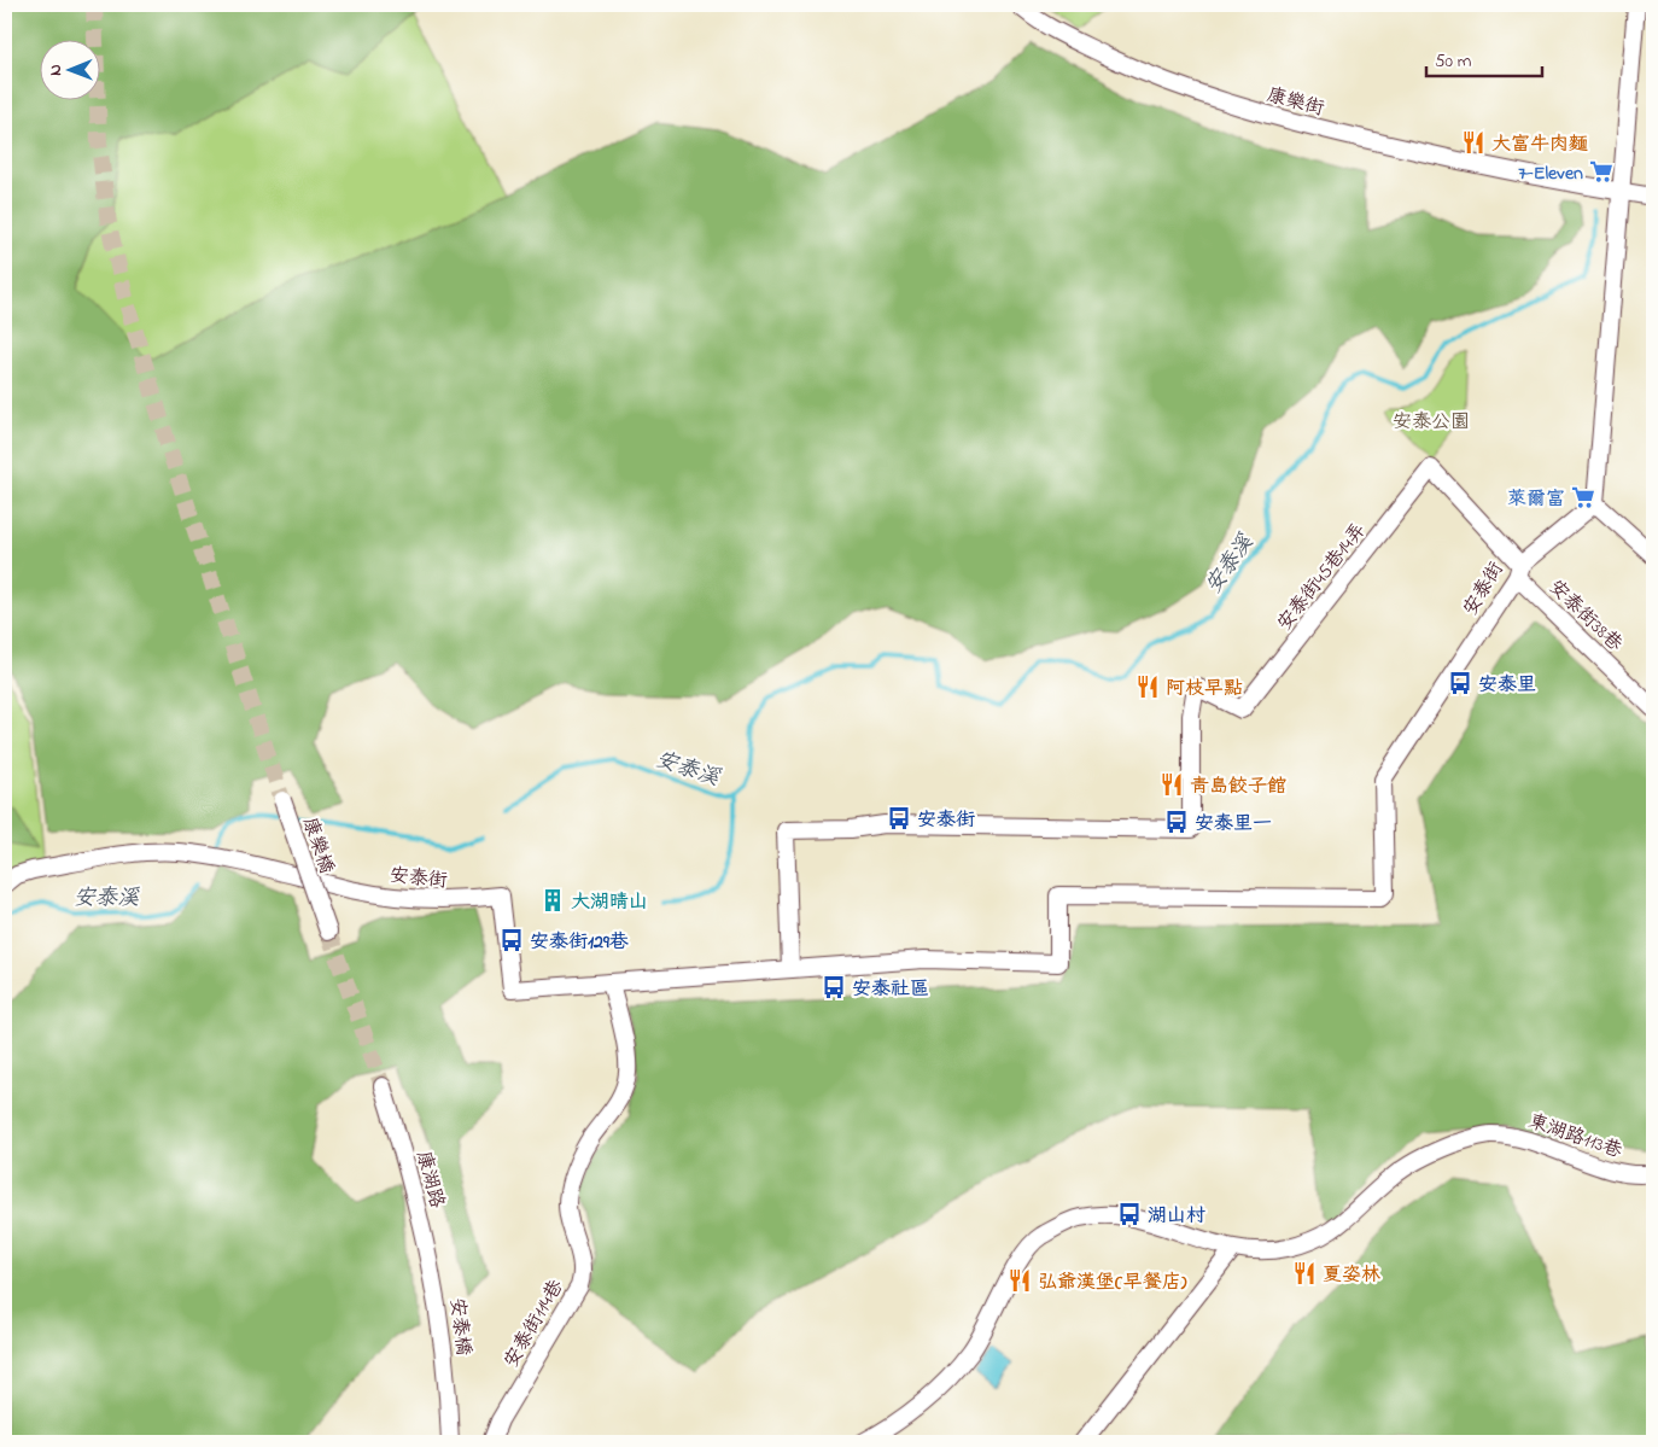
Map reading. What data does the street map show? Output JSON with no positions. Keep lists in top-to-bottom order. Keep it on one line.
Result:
{"streets":{"street":["康樂街","安泰街45巷14弄","安泰街","安泰街38巷","康樂橋","東湖路113巷","康湖路","安泰街114巷","安泰橋"]},"crossings":[["安泰街45巷14弄","安泰街"],["安泰街45巷14弄","安泰街38巷"],["安泰街","安泰街38巷"],["安泰街","安泰街114巷"],["康湖路","安泰橋"]],"water":["安泰溪"],"parks":["安泰公園"],"places":{"restaurant":["大富牛肉麵","阿枝早點","青島餃子館","夏姿林","弘爺漢堡(早餐店)"],"supermarket":["7-Eleven","萊爾富"],"bus stop":["安泰里","安泰街","安泰里一","安泰街129巷","安泰社區","湖山村"],"building":["大湖晴山"]},"scale_bar":"50 m","north":"left"}
